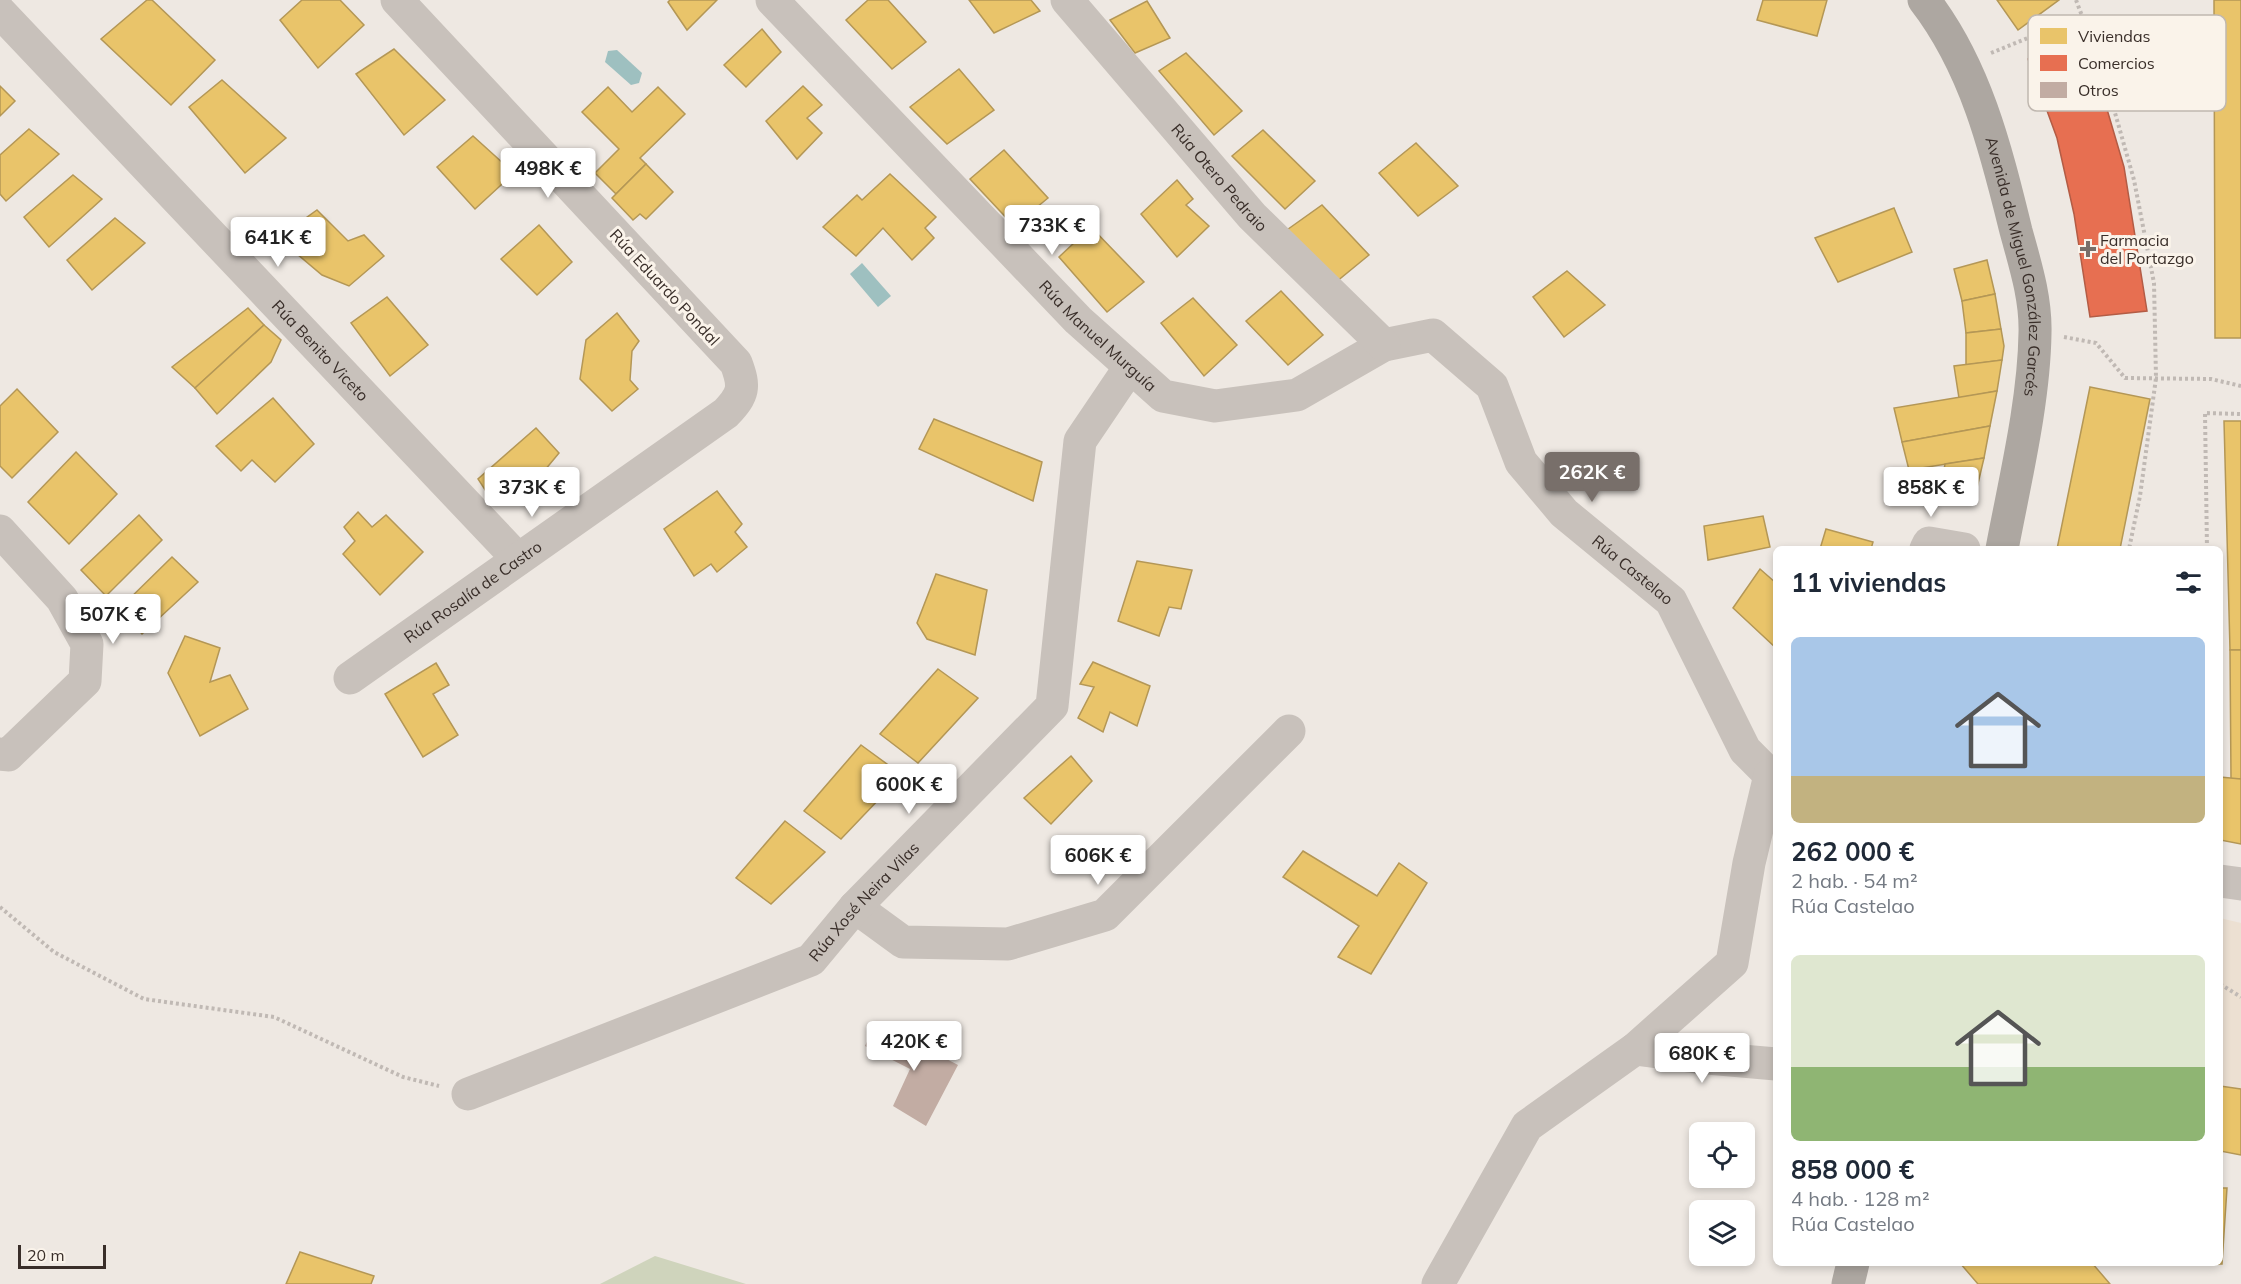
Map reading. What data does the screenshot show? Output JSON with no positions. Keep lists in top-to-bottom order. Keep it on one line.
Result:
{"streets":{"highway":["Avenida de Miguel González Garcés"],"street":["Rúa Otero Pedraio","Rúa Eduardo Pondal","Rúa Manuel Murguía","Rúa Benito Viceto","Rúa Castelao","Rúa Rosalía de Castro","Rúa Xosé Neira Vilas"]},"crossings":[["Rúa Otero Pedraio","Rúa Manuel Murguía"],["Rúa Otero Pedraio","Rúa Castelao"],["Rúa Eduardo Pondal","Rúa Rosalía de Castro"],["Rúa Manuel Murguía","Rúa Castelao"],["Rúa Manuel Murguía","Rúa Xosé Neira Vilas"],["Rúa Benito Viceto","Rúa Rosalía de Castro"]],"places":{"health":["Farmacia del Portazgo"]},"legend":["Viviendas","Comercios","Otros"],"scale_bar":"20 m","page":{"price":["498K €","733K €","641K €","262K €","373K €","858K €","507K €","600K €","606K €","420K €","680K €"],"heading":"11 viviendas","list":[{"name":"262 000 €","note":"2 hab. · 54 m² · Rúa Castelao"},{"name":"858 000 €","note":"4 hab. · 128 m² · Rúa Castelao"}],"scale":"20 m"}}
